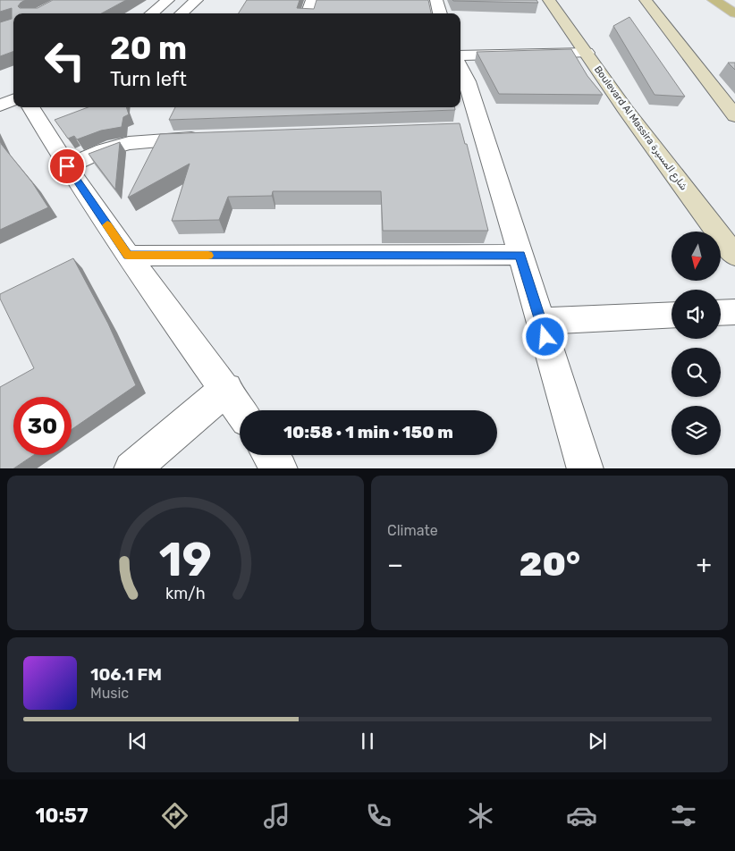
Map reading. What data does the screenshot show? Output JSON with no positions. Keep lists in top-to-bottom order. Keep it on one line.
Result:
{"streets":{"main road":["Boulevard Al Massira شارع المسيرة"]},"north":"bottom","page":{"turn":["20 m","Turn left"],"limit":"30","trip":"10:58 · 1 min · 150 m","tile":"Climate","heat":["−","20°","+"],"song":["106.1 FM","Music"],"tabs":"10:57","gauge":["19","km/h"]}}
